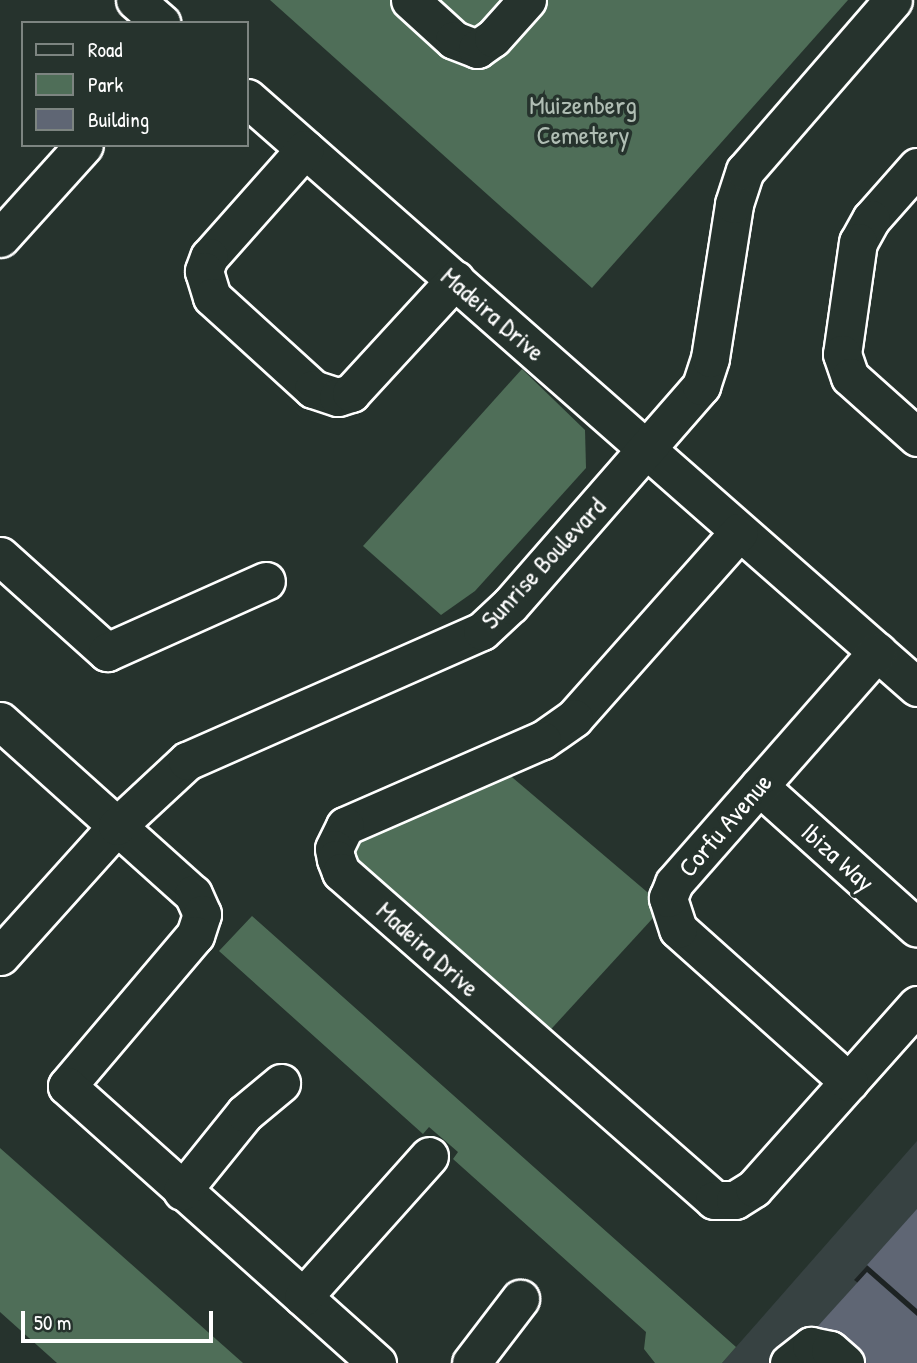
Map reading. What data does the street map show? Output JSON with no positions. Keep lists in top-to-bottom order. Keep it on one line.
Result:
{"streets":{"street":["Madeira Drive","Sunrise Boulevard","Corfu Avenue","Ibiza Way"]},"crossings":[["Madeira Drive","Sunrise Boulevard"],["Madeira Drive","Corfu Avenue"],["Corfu Avenue","Ibiza Way"]],"parks":["Muizenberg Cemetery"],"legend":["Road","Park","Building"],"scale_bar":"50 m"}
